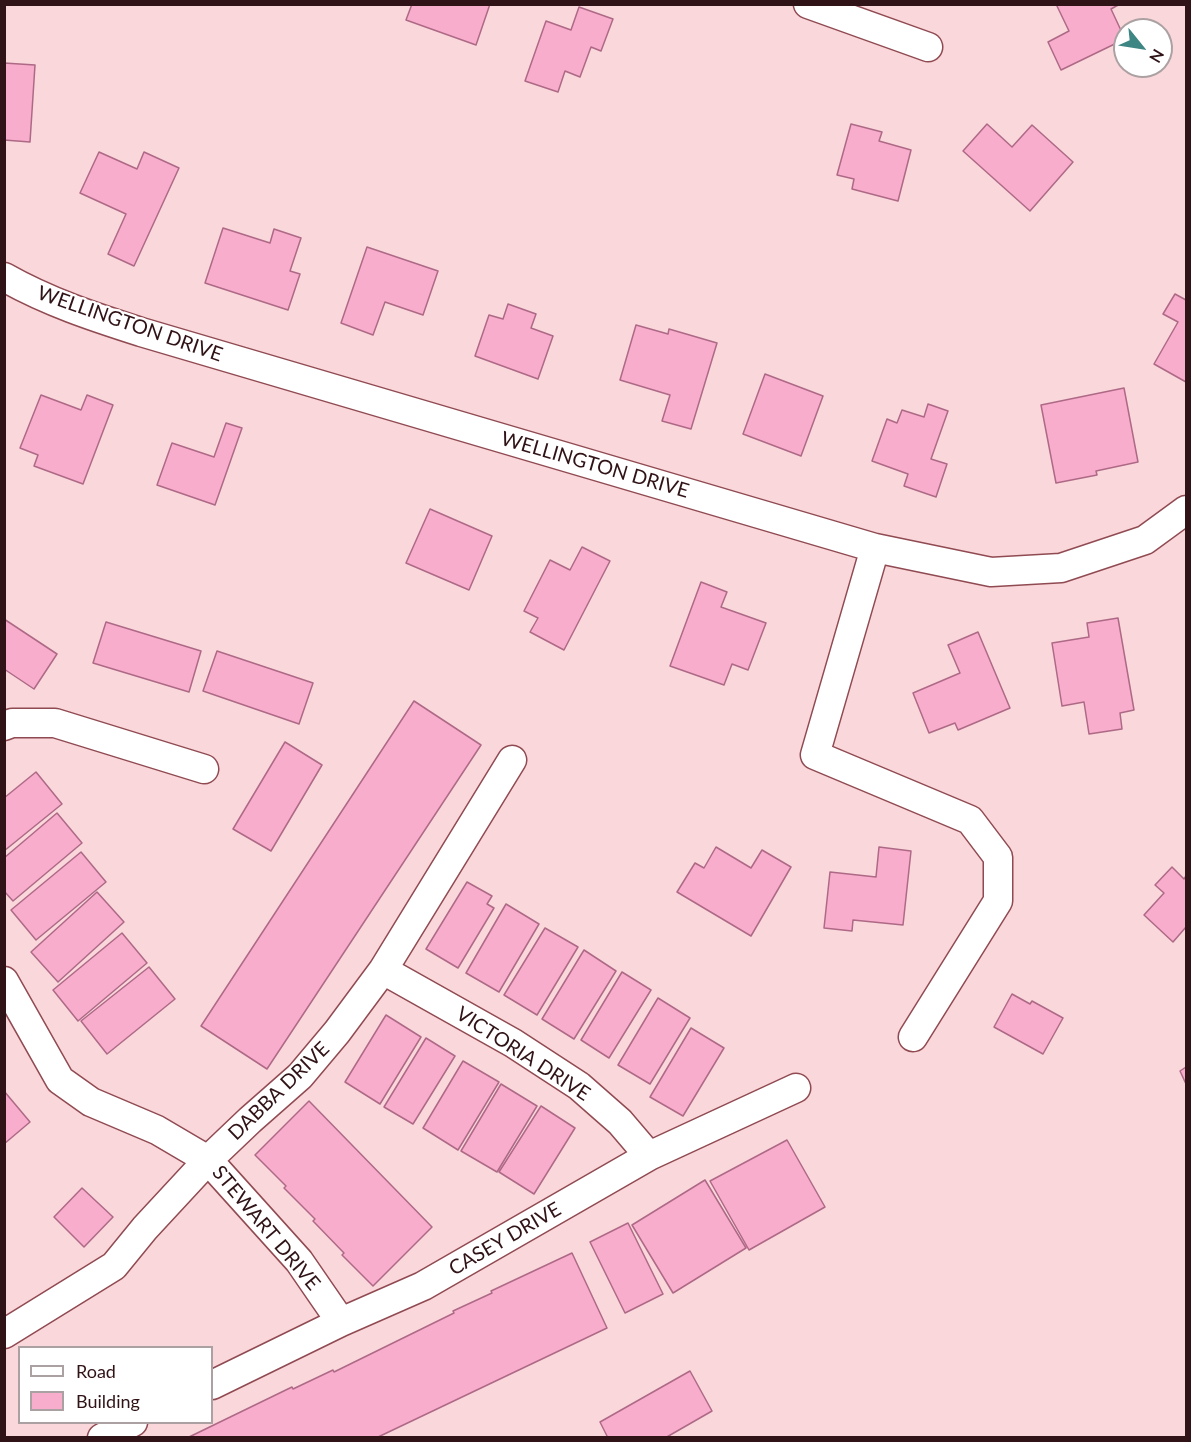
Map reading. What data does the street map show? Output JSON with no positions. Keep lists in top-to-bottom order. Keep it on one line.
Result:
{"streets":{"street":["WELLINGTON DRIVE","VICTORIA DRIVE","DABBA DRIVE","STEWART DRIVE","CASEY DRIVE"]},"crossings":[["VICTORIA DRIVE","DABBA DRIVE"],["VICTORIA DRIVE","CASEY DRIVE"],["DABBA DRIVE","STEWART DRIVE"],["STEWART DRIVE","CASEY DRIVE"]],"legend":["Road","Building"],"north":"bottom right"}
